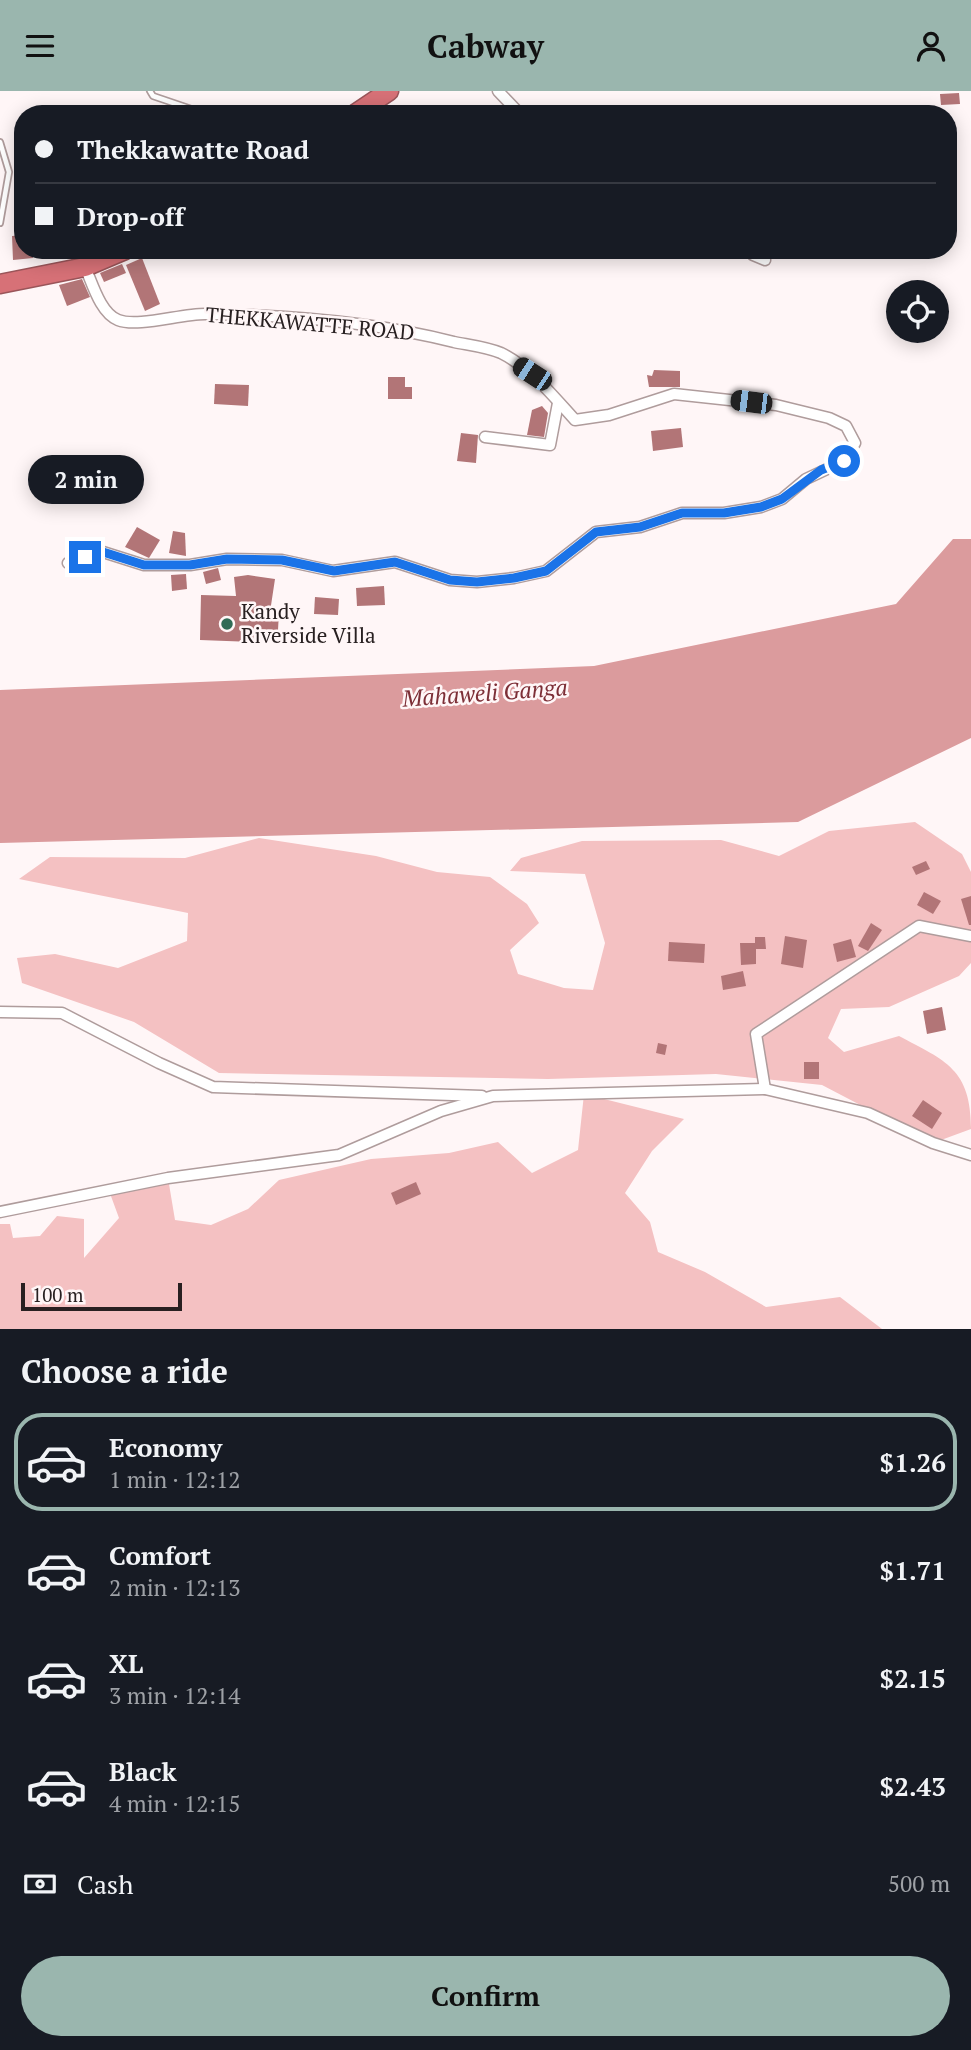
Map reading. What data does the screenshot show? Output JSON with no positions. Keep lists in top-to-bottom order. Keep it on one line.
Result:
{"streets":{"street":["THEKKAWATTE ROAD"]},"water":["Mahaweli Ganga"],"places":["Kandy Riverside Villa"],"scale_bar":"100 m","page":{"header":"Cabway","banner":["Thekkawatte Road","Drop-off"],"bubble":"2 min","scale":"100 m","heading":"Choose a ride","list":[{"name":"Economy","note":"1 min · 12:12","value":"$1.26"},{"name":"Comfort","note":"2 min · 12:13","value":"$1.71"},{"name":"XL","note":"3 min · 12:14","value":"$2.15"},{"name":"Black","note":"4 min · 12:15","value":"$2.43"}],"pay":["Cash","500 m"],"buttons":"Confirm"}}
